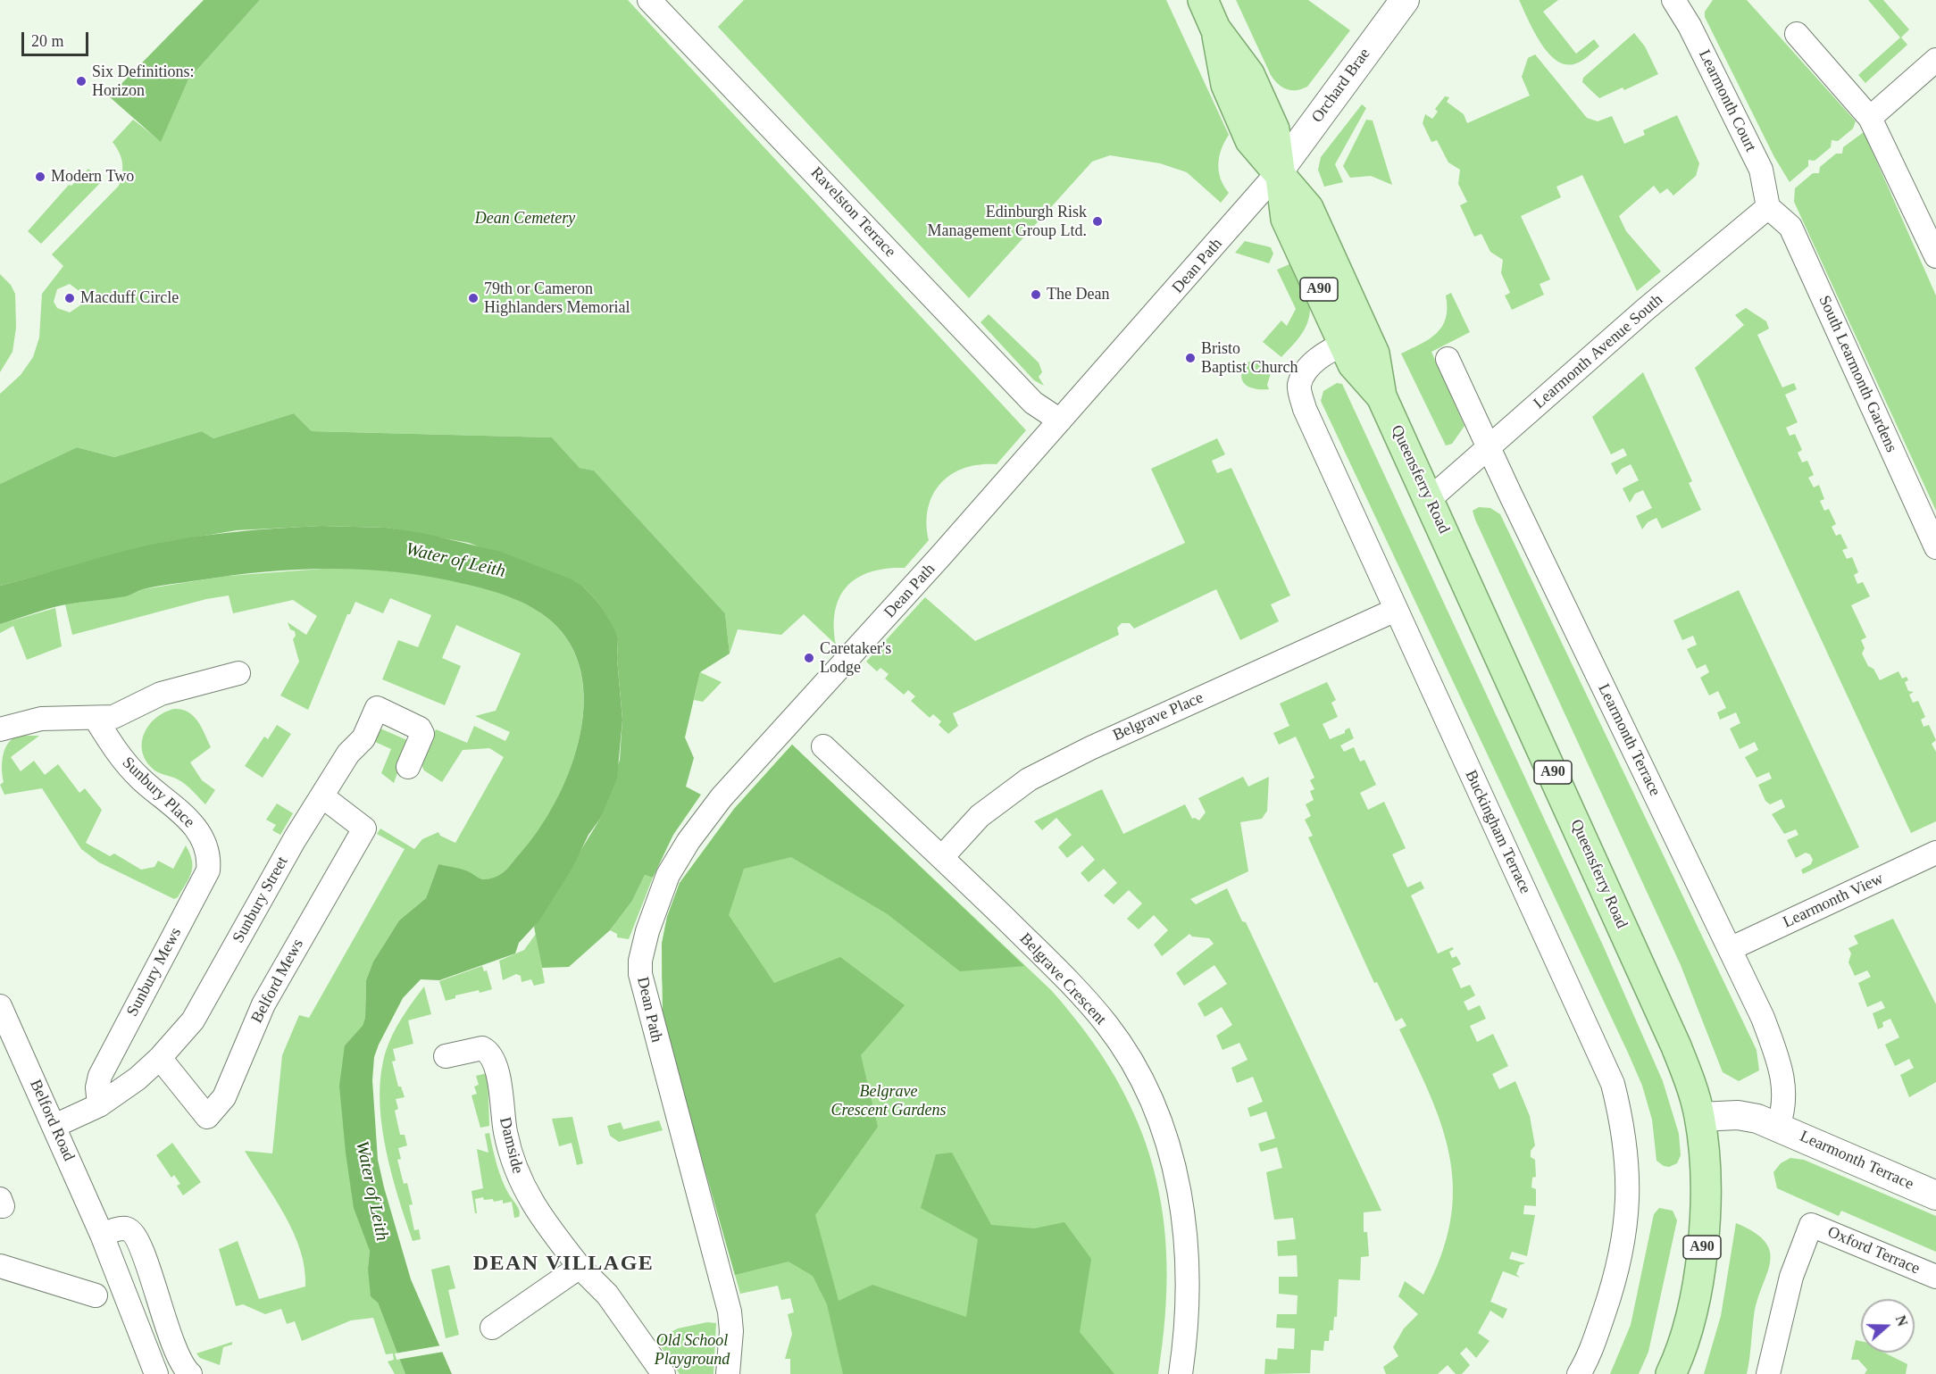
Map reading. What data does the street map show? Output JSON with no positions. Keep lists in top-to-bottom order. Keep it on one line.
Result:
{"streets":{"main road":["A90","Queensferry Road"],"street":["Orchard Brae","Learmonth Court","Ravelston Terrace","Dean Path","Learmonth Avenue South","South Learmonth Gardens","Belgrave Place","Learmonth Terrace","Sunbury Place","Buckingham Terrace","Sunbury Street","Learmonth View","Sunbury Mews","Belgrave Crescent","Belford Mews","Belford Road","Damside","Oxford Terrace"]},"crossings":[["Orchard Brae","Dean Path"],["Orchard Brae","Queensferry Road"],["Learmonth Court","Learmonth Avenue South"],["Learmonth Court","South Learmonth Gardens"],["Ravelston Terrace","Dean Path"],["Dean Path","Queensferry Road"],["Learmonth Avenue South","South Learmonth Gardens"],["Learmonth Avenue South","Queensferry Road"],["Learmonth Avenue South","Learmonth Terrace"],["Queensferry Road","Learmonth Terrace"],["Queensferry Road","Buckingham Terrace"],["Belgrave Place","Buckingham Terrace"],["Belgrave Place","Belgrave Crescent"],["Learmonth Terrace","Learmonth View"],["Sunbury Place","Sunbury Mews"],["Sunbury Street","Sunbury Mews"],["Sunbury Street","Belford Mews"],["Sunbury Street","Belford Road"]],"districts":["DEAN VILLAGE"],"water":["Water of Leith"],"parks":["Dean Cemetery","Belgrave Crescent Gardens","Old School Playground"],"places":["Six Definitions: Horizon","Modern Two","Edinburgh Risk Management Group Ltd.","The Dean","Macduff Circle","79th or Cameron Highlanders Memorial","Bristo Baptist Church","Caretaker's Lodge"],"scale_bar":"20 m","north":"right"}
